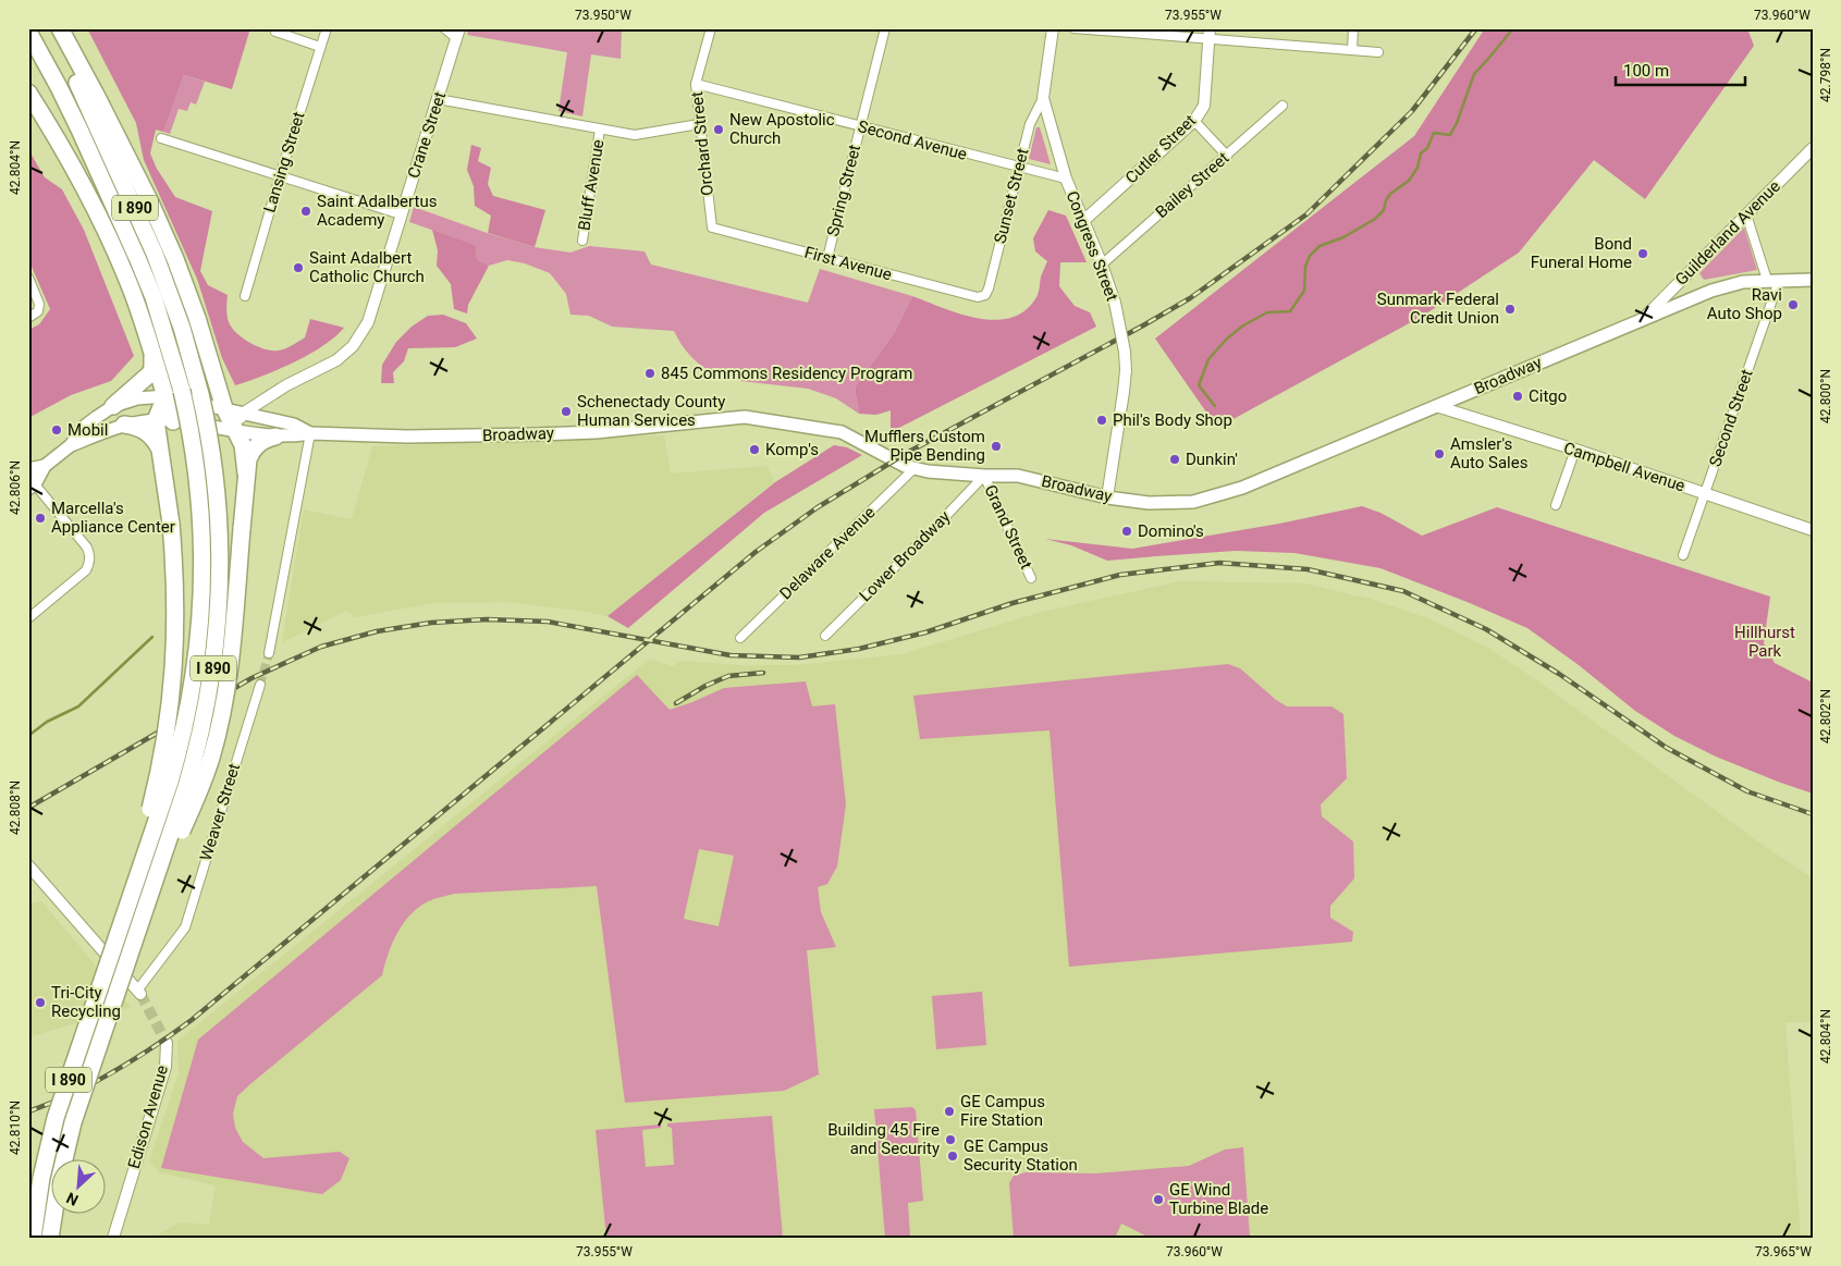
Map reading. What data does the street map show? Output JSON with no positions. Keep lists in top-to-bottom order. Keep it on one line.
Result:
{"streets":{"highway":["I 890"],"main road":["Broadway"],"street":["Crane Street","Second Avenue","Orchard Street","Cutler Street","Lansing Street","Bluff Avenue","Bailey Street","Spring Street","Sunset Street","Guilderland Avenue","Congress Street","First Avenue","Second Street","Campbell Avenue","Grand Street","Delaware Avenue","Lower Broadway","Weaver Street","Edison Avenue"]},"crossings":[["Crane Street","Broadway"],["Second Avenue","Orchard Street"],["Second Avenue","Spring Street"],["Second Avenue","Sunset Street"],["Second Avenue","Congress Street"],["Orchard Street","First Avenue"],["Cutler Street","Congress Street"],["Bailey Street","Congress Street"],["Spring Street","First Avenue"],["Sunset Street","Congress Street"],["Sunset Street","First Avenue"],["Guilderland Avenue","Broadway"],["Congress Street","Broadway"],["Broadway","Second Street"],["Broadway","Campbell Avenue"],["Broadway","Grand Street"],["Broadway","Delaware Avenue"],["Broadway","Lower Broadway"],["Second Street","Campbell Avenue"],["Grand Street","Lower Broadway"]],"parks":["Hillhurst Park"],"places":["New Apostolic Church","Saint Adalbertus Academy","Bond Funeral Home","Saint Adalbert Catholic Church","Ravi Auto Shop","Sunmark Federal Credit Union","845 Commons Residency Program","Citgo","Schenectady County Human Services","Phil's Body Shop","Mobil","Mufflers Custom Pipe Bending","Komp's","Amsler's Auto Sales","Dunkin'","Marcella's Appliance Center","Domino's","Tri-City Recycling","GE Campus Fire Station","Building 45 Fire and Security","GE Campus Security Station","GE Wind Turbine Blade"],"scale_bar":"100 m","north":"bottom left","coordinates":["73.950°W","73.955°W","73.960°W","42.798°N","42.804°N","42.800°N","42.806°N","42.802°N","42.808°N","42.810°N","73.965°W"]}
